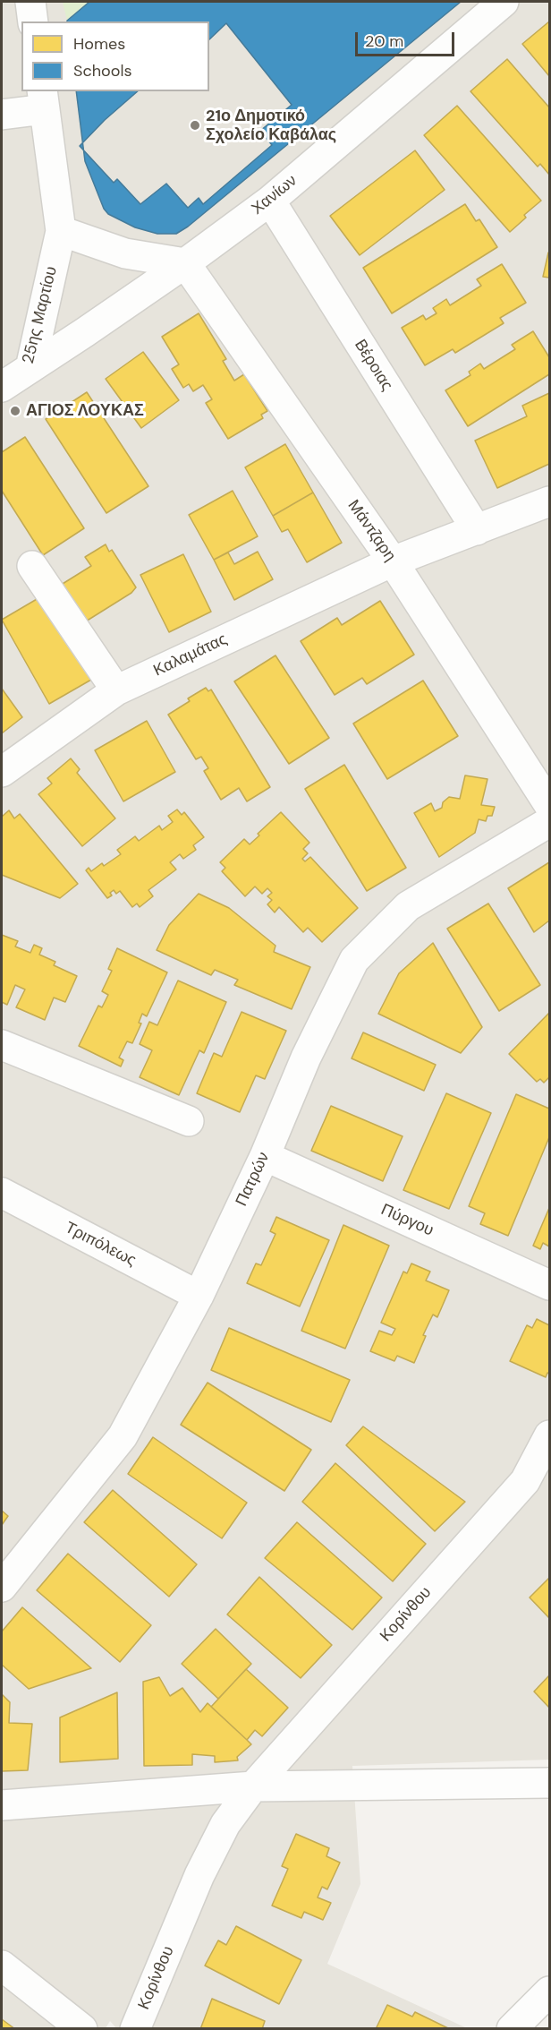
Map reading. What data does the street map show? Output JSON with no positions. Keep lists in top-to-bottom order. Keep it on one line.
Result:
{"streets":{"street":["Χανίων","25ης Μαρτίου","Βέροιας","Μάντζαρη","Καλαμάτας","Πατρών","Πύργου","Τριπόλεως","Κορίνθου"]},"crossings":[["Χανίων","25ης Μαρτίου"],["Χανίων","Βέροιας"],["Χανίων","Μάντζαρη"],["Βέροιας","Καλαμάτας"],["Μάντζαρη","Καλαμάτας"],["Πατρών","Πύργου"],["Πατρών","Τριπόλεως"]],"places":["21ο Δημοτικό Σχολείο Καβάλας","ΑΓΙΟΣ ΛΟΥΚΑΣ"],"legend":["Homes","Schools"],"scale_bar":"20 m"}
